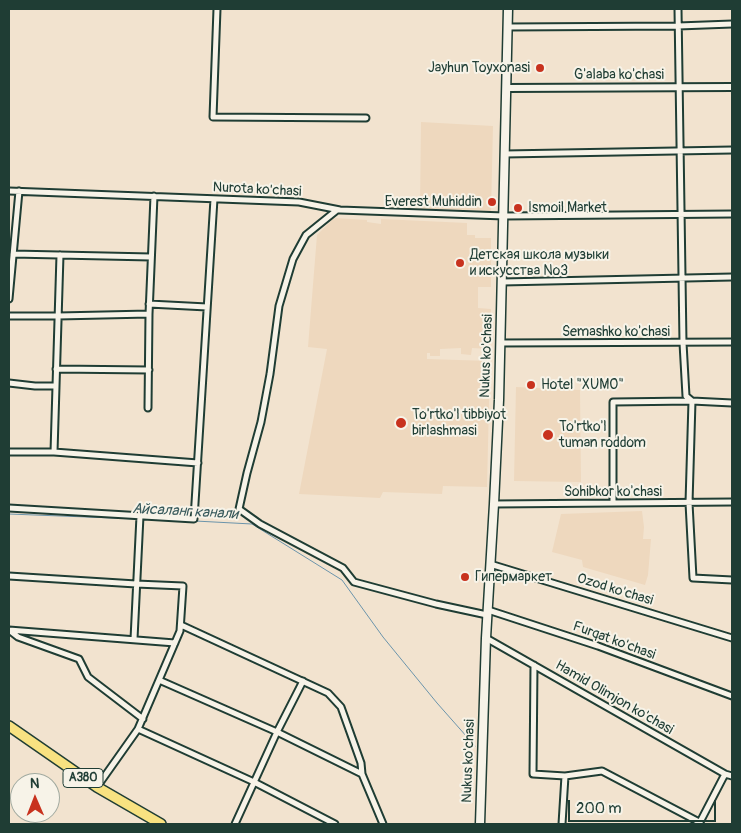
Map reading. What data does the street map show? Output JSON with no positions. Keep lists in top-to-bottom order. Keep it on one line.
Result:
{"streets":{"highway":["A380"],"main road":["Nukus ko'chasi"],"street":["G'alaba ko'chasi","Nurota ko'chasi","Semashko ko'chasi","Sohibkor ko'chasi","Ozod ko'chasi","Furqat ko'chasi","Hamid Olimjon ko'chasi"]},"crossings":[["G'alaba ko'chasi","Nukus ko'chasi"],["Nurota ko'chasi","Nukus ko'chasi"],["Nurota ko'chasi","Furqat ko'chasi"],["Semashko ko'chasi","Nukus ko'chasi"],["Nukus ko'chasi","Sohibkor ko'chasi"],["Nukus ko'chasi","Ozod ko'chasi"],["Nukus ko'chasi","Furqat ko'chasi"],["Nukus ko'chasi","Hamid Olimjon ko'chasi"]],"water":["Айсаланг канали"],"places":["Jayhun Toyxonasi","Everest Muhiddin","Ismoil Market","Детская школа музыки и искусства №3","Hotel \"XUMO\"","To'rtko'l tibbiyot birlashmasi","To'rtko'l tuman roddom","Гипермаркет"],"scale_bar":"200 m","north":"top"}
